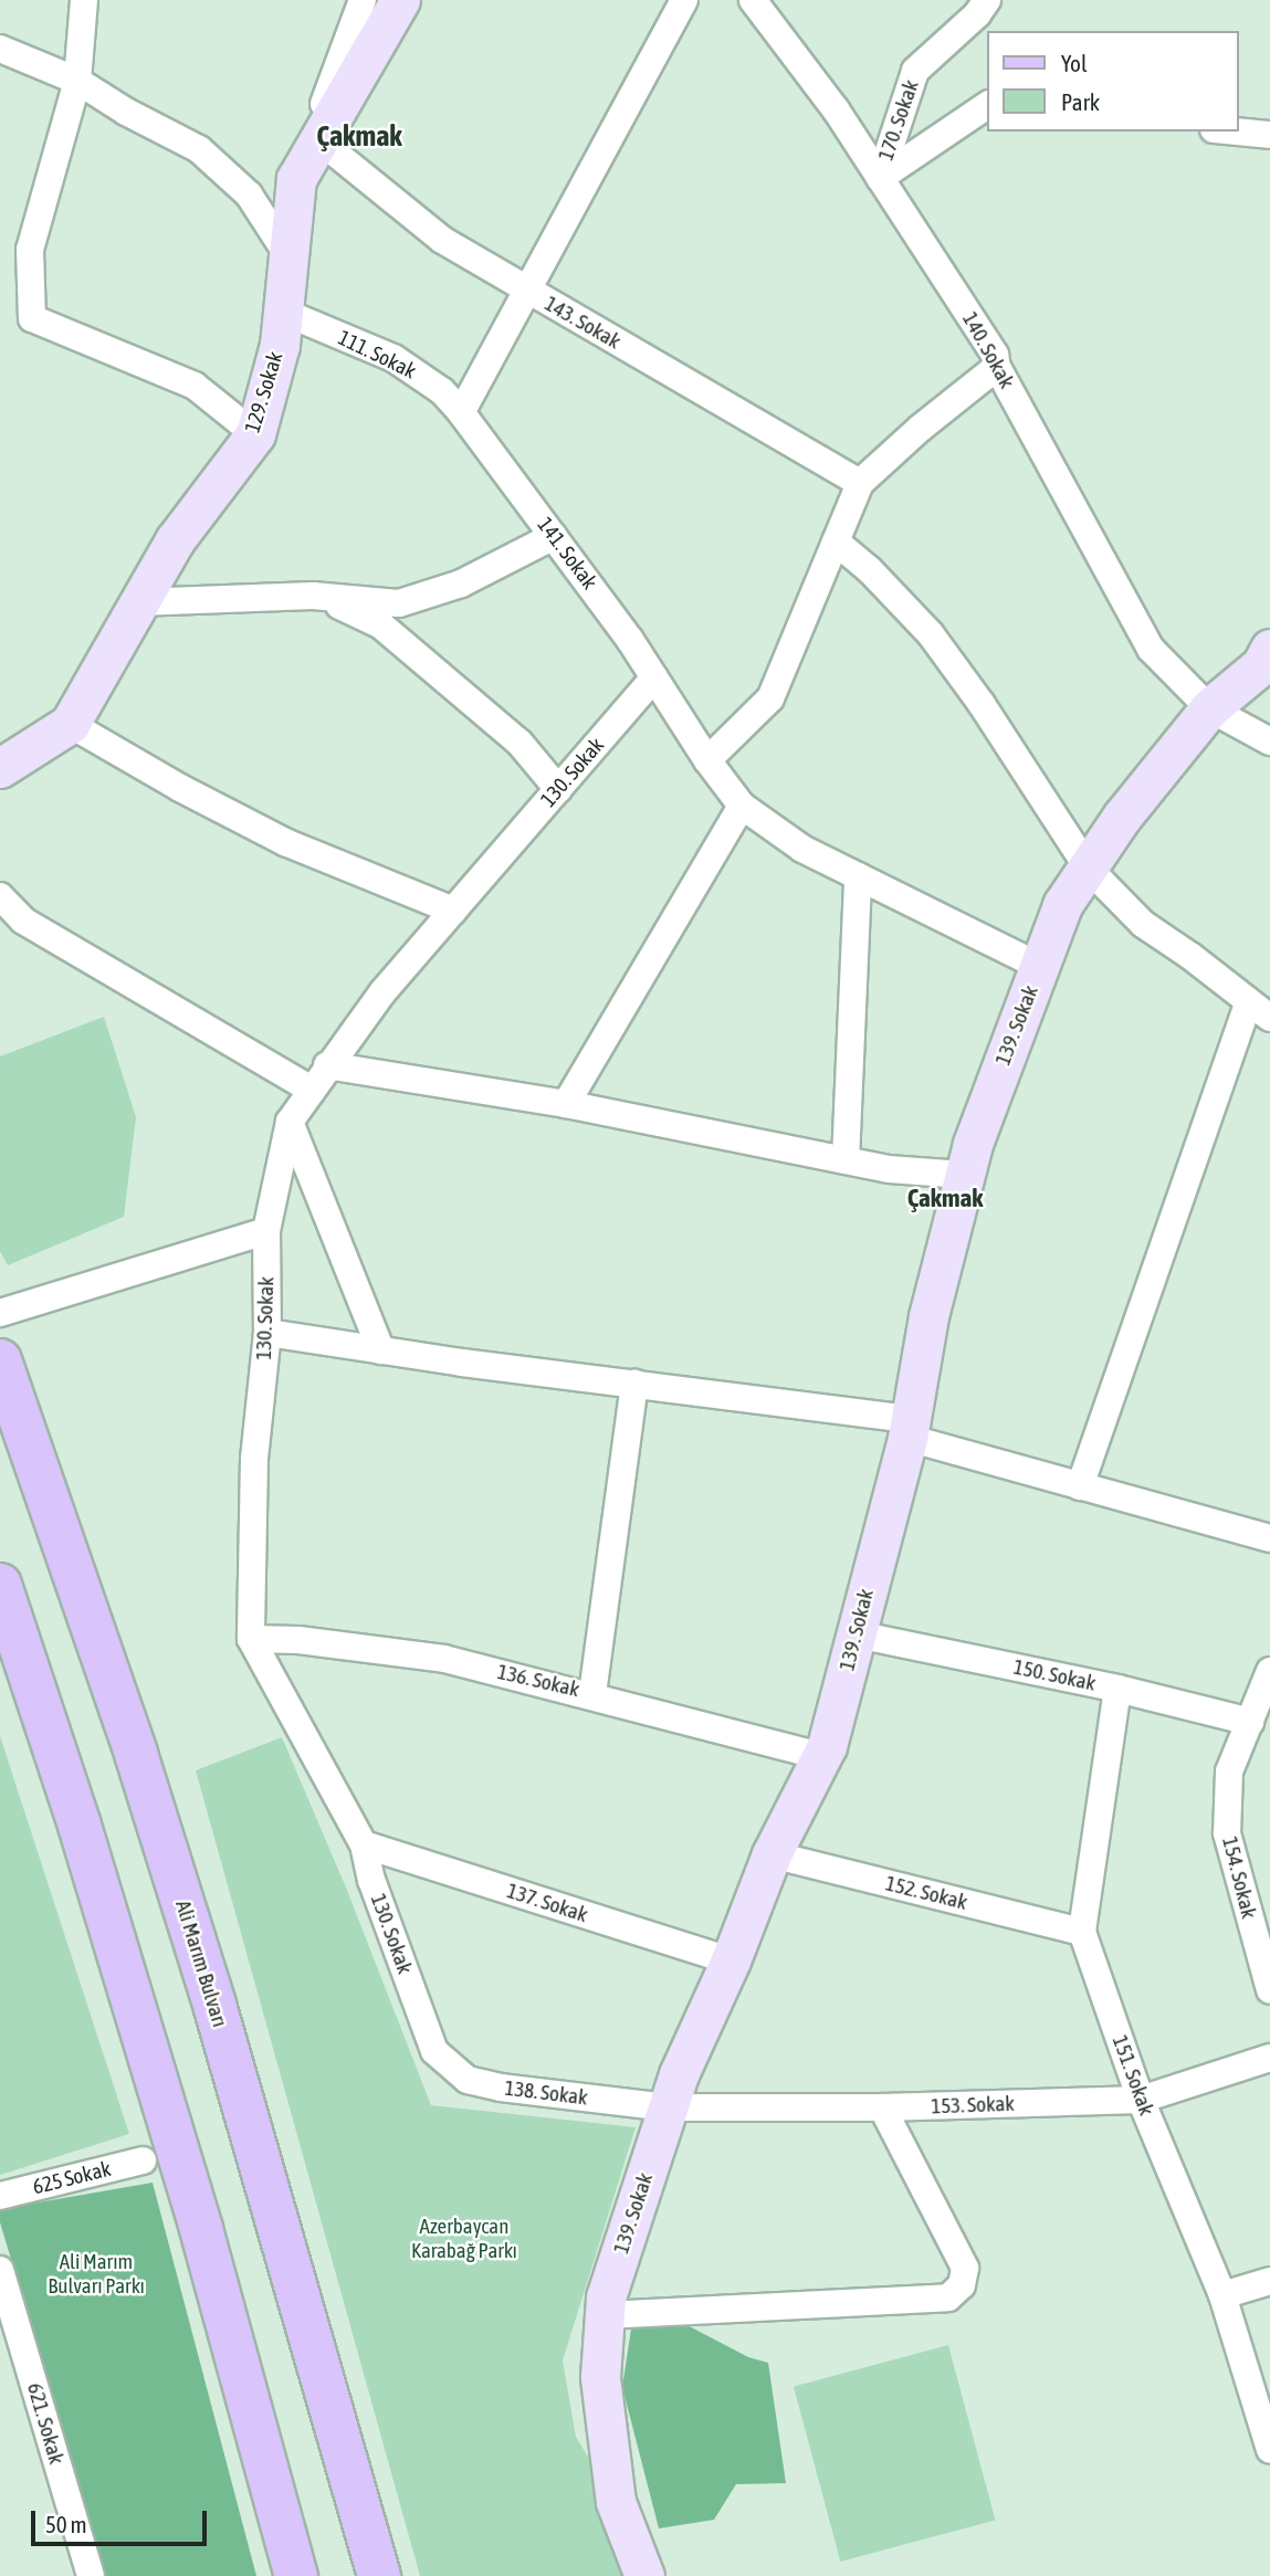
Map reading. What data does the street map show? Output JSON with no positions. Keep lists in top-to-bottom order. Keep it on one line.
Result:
{"streets":{"main road":["Ali Marım Bulvarı"],"street":["170. Sokak","143. Sokak","140. Sokak","111. Sokak","129. Sokak","141. Sokak","130. Sokak","139. Sokak","150. Sokak","136. Sokak","154. Sokak","152. Sokak","137. Sokak","151. Sokak","138. Sokak","153. Sokak","625 Sokak","621. Sokak"]},"crossings":[["170. Sokak","140. Sokak"],["143. Sokak","129. Sokak"],["140. Sokak","139. Sokak"],["111. Sokak","129. Sokak"],["111. Sokak","141. Sokak"],["141. Sokak","130. Sokak"],["141. Sokak","139. Sokak"],["130. Sokak","136. Sokak"],["130. Sokak","137. Sokak"],["130. Sokak","138. Sokak"],["139. Sokak","150. Sokak"],["139. Sokak","136. Sokak"],["139. Sokak","152. Sokak"],["139. Sokak","137. Sokak"],["139. Sokak","138. Sokak"],["139. Sokak","153. Sokak"],["150. Sokak","154. Sokak"],["150. Sokak","151. Sokak"],["152. Sokak","151. Sokak"],["151. Sokak","153. Sokak"],["138. Sokak","153. Sokak"]],"districts":["Çakmak","Çakmak"],"parks":["Azerbaycan Karabağ Parkı","Ali Marım Bulvarı Parkı"],"legend":["Yol","Park"],"scale_bar":"50 m"}
